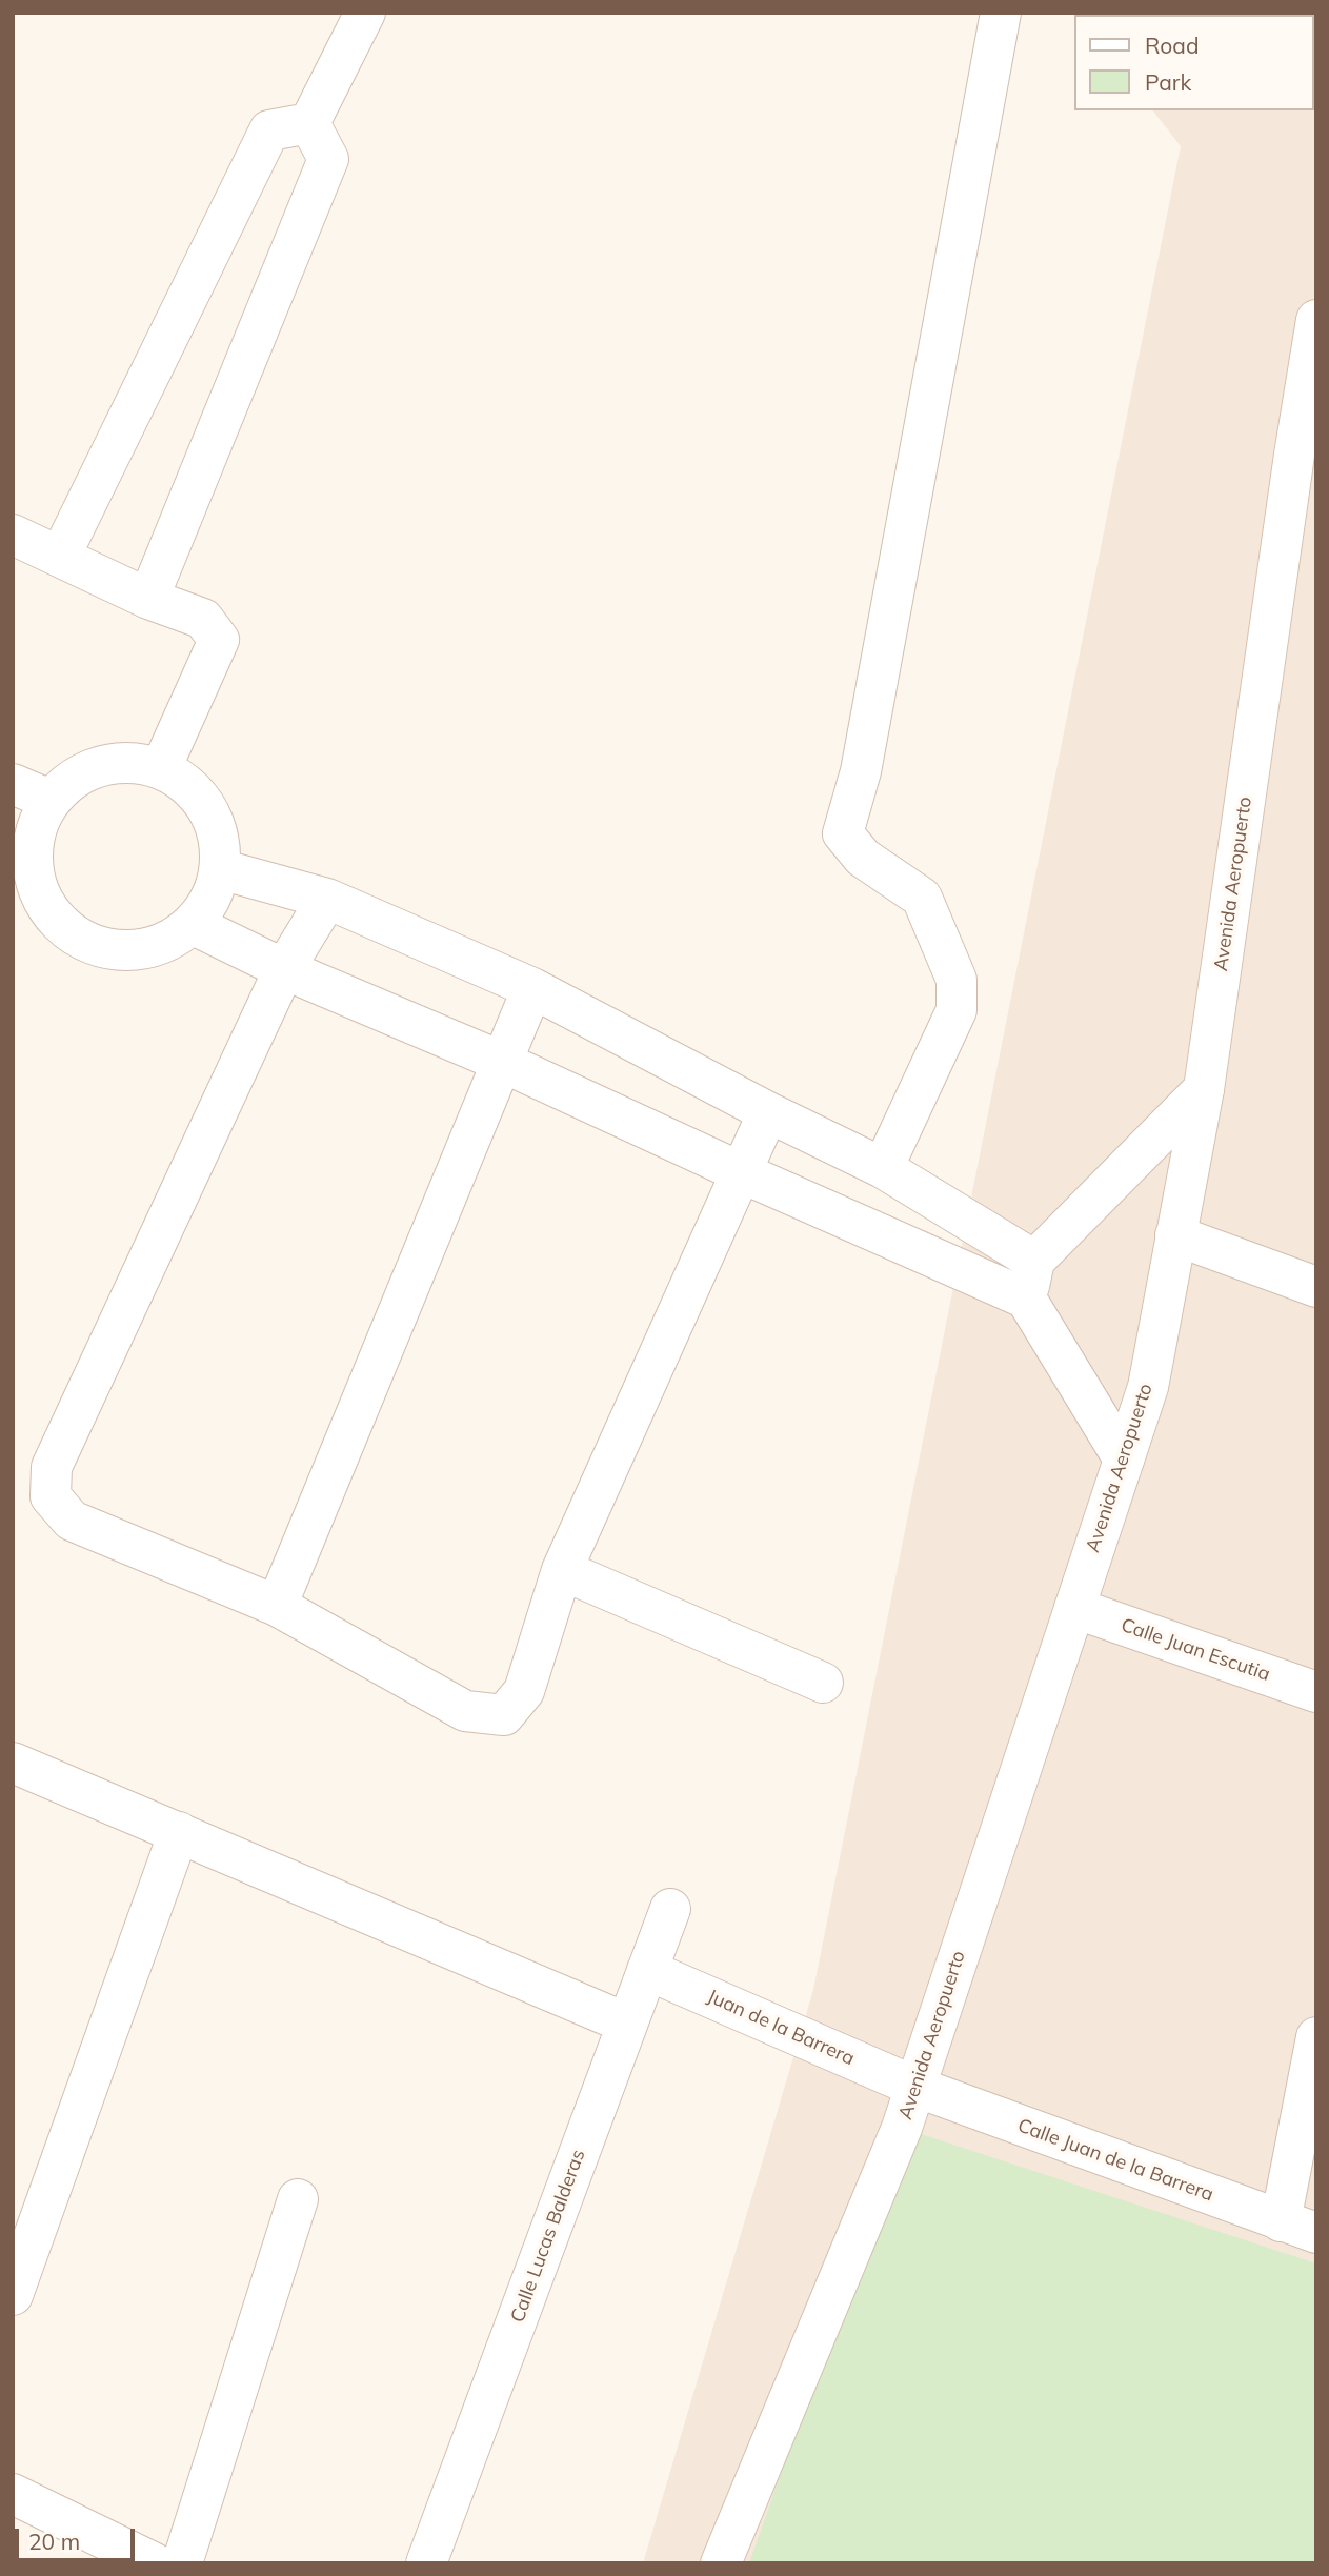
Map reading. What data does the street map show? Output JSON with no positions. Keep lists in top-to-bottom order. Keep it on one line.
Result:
{"streets":{"street":["Avenida Aeropuerto","Calle Juan Escutia","Juan de la Barrera","Calle Juan de la Barrera","Calle Lucas Balderas"]},"crossings":[["Avenida Aeropuerto","Calle Juan Escutia"],["Avenida Aeropuerto","Juan de la Barrera"],["Avenida Aeropuerto","Calle Juan de la Barrera"],["Juan de la Barrera","Calle Juan de la Barrera"],["Juan de la Barrera","Calle Lucas Balderas"]],"legend":["Road","Park"],"scale_bar":"20 m"}
